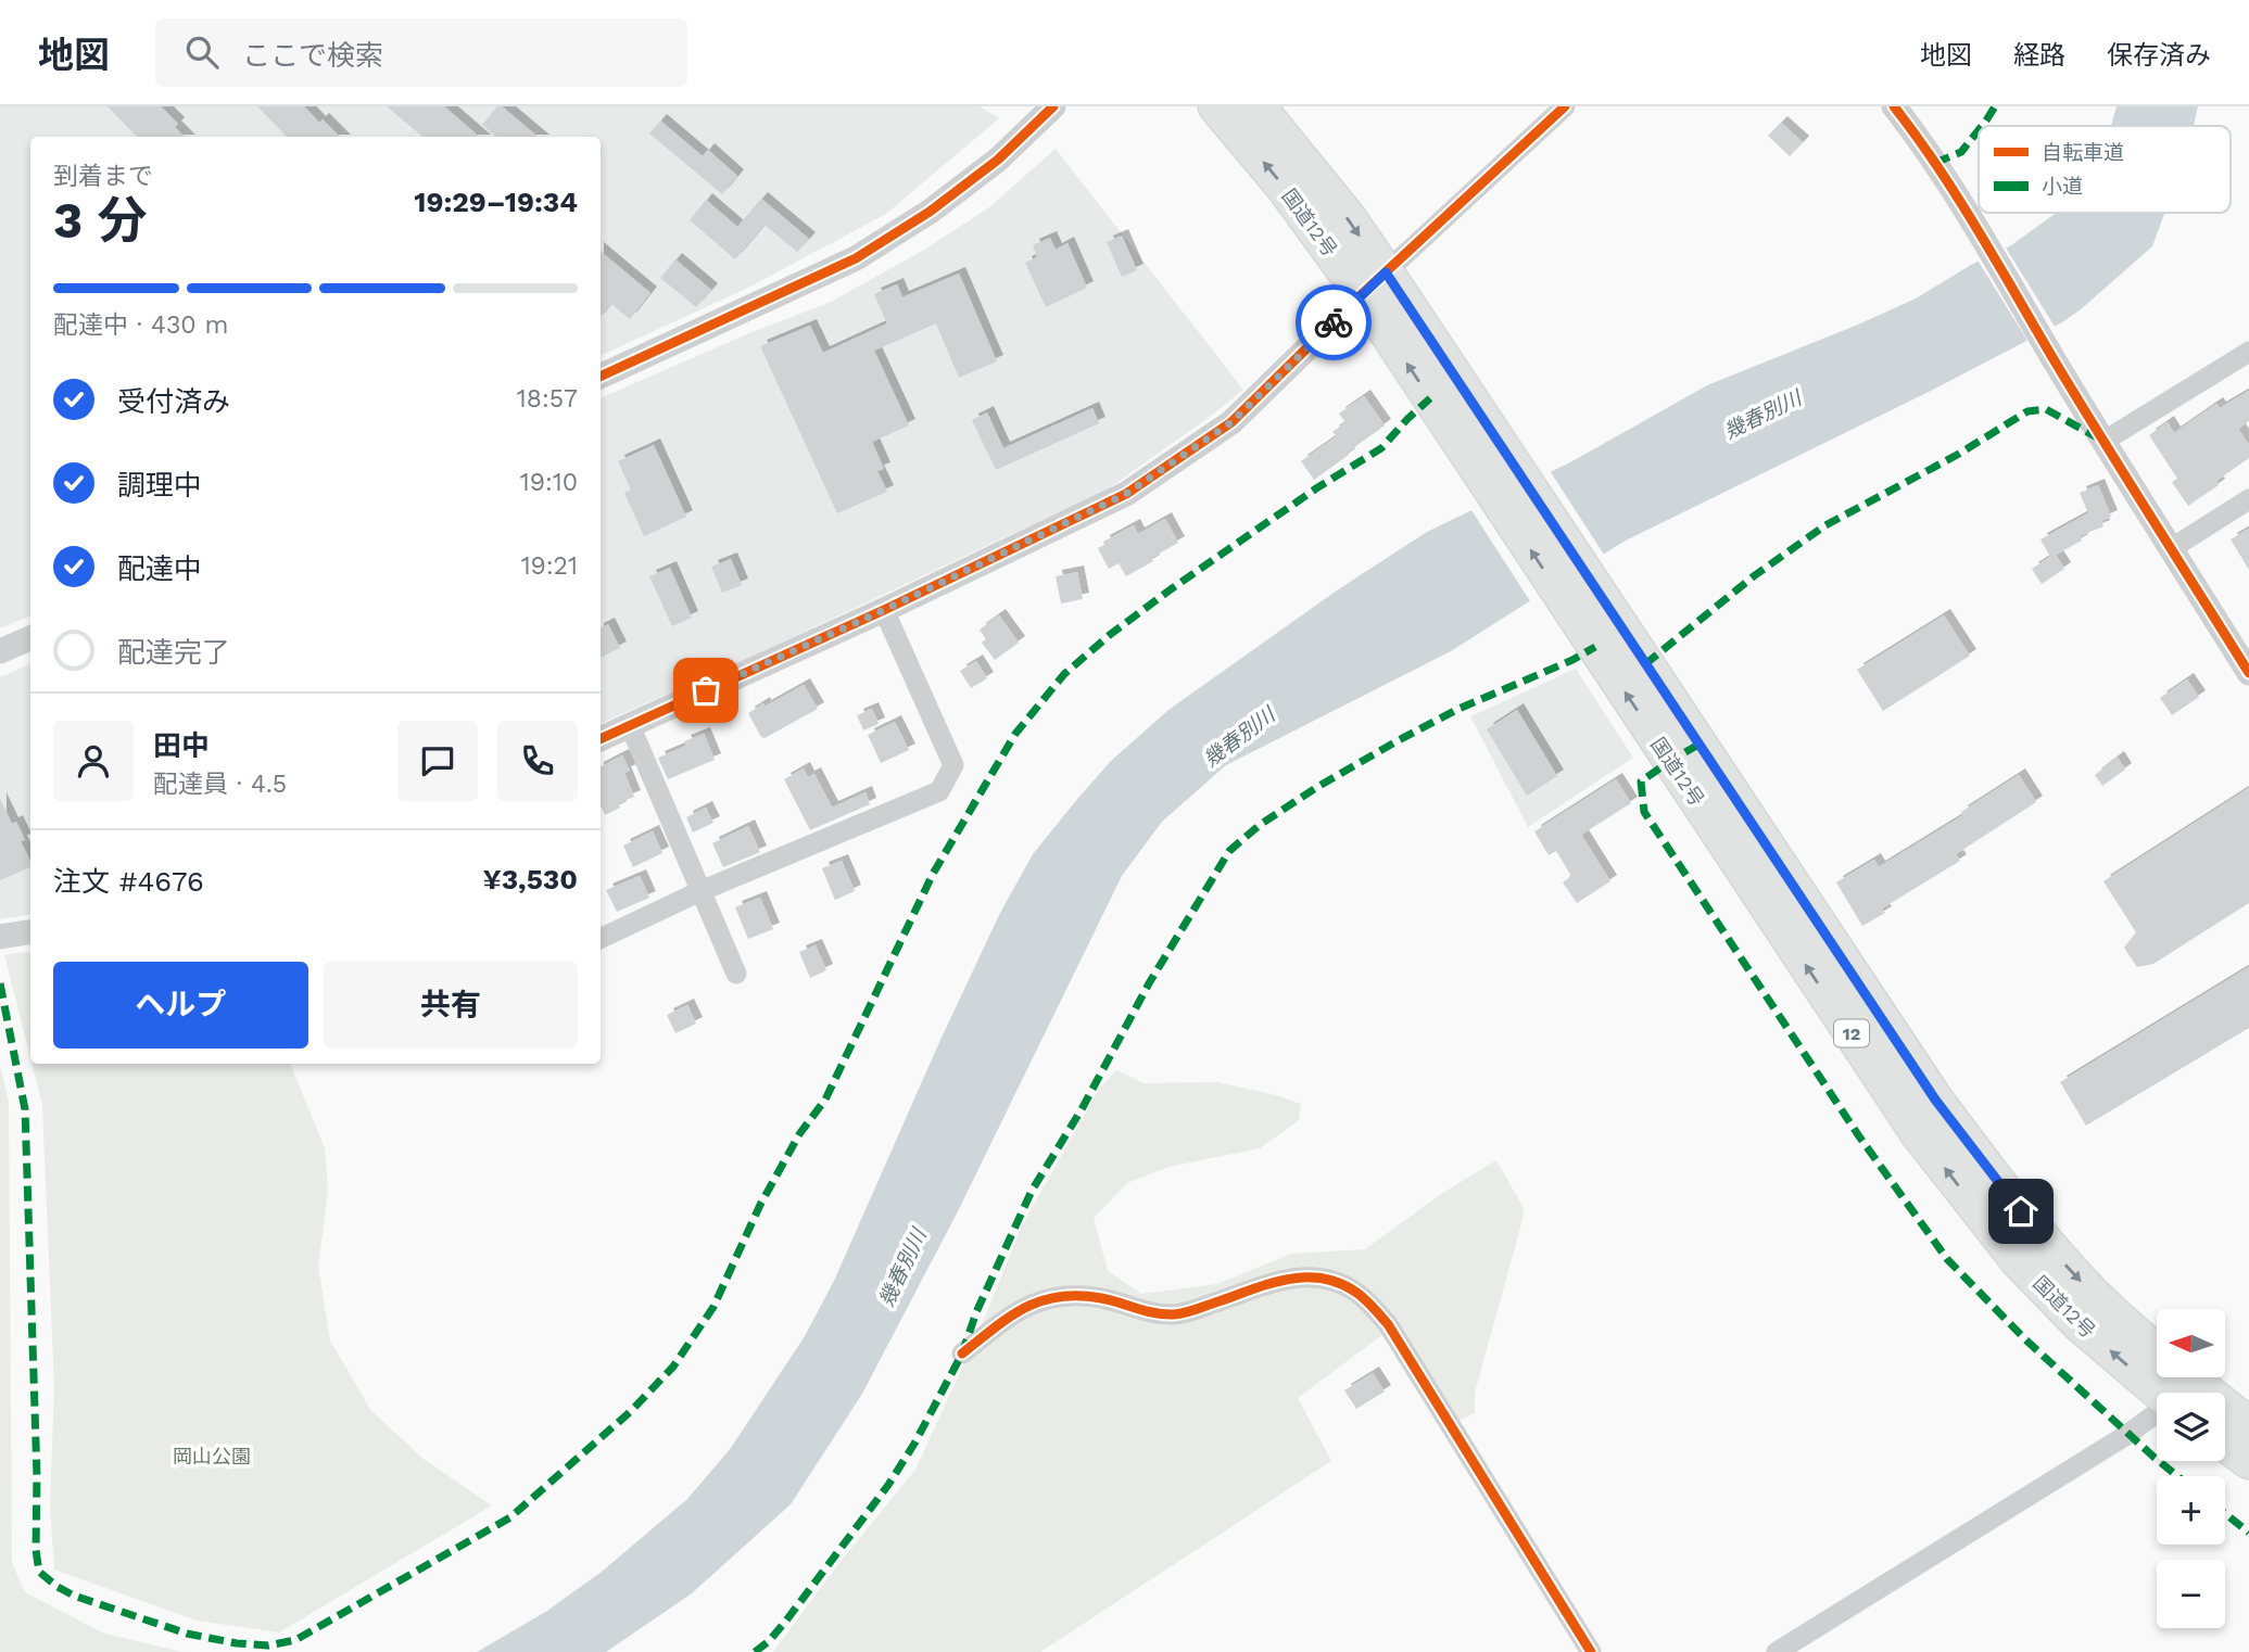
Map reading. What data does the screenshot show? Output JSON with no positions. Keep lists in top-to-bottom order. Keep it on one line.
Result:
{"streets":{"highway":["国道12号","12"]},"water":["幾春別川"],"parks":["岡山公園"],"legend":["自転車道","小道"],"north":"left","page":{"header":"地図","search":"ここで検索","nav":["地図","経路","保存済み"],"heading":["3 分","到着まで","19:29–19:34"],"panel":["田中","配達員 · 4.5","注文 #4676","¥3,530"],"bar":"配達中 · 430 m","list":[["受付済み","18:57"],["調理中","19:10"],["配達中","19:21"],"配達完了"],"buttons":["ヘルプ","共有"],"map_buttons":["+","−"]}}
